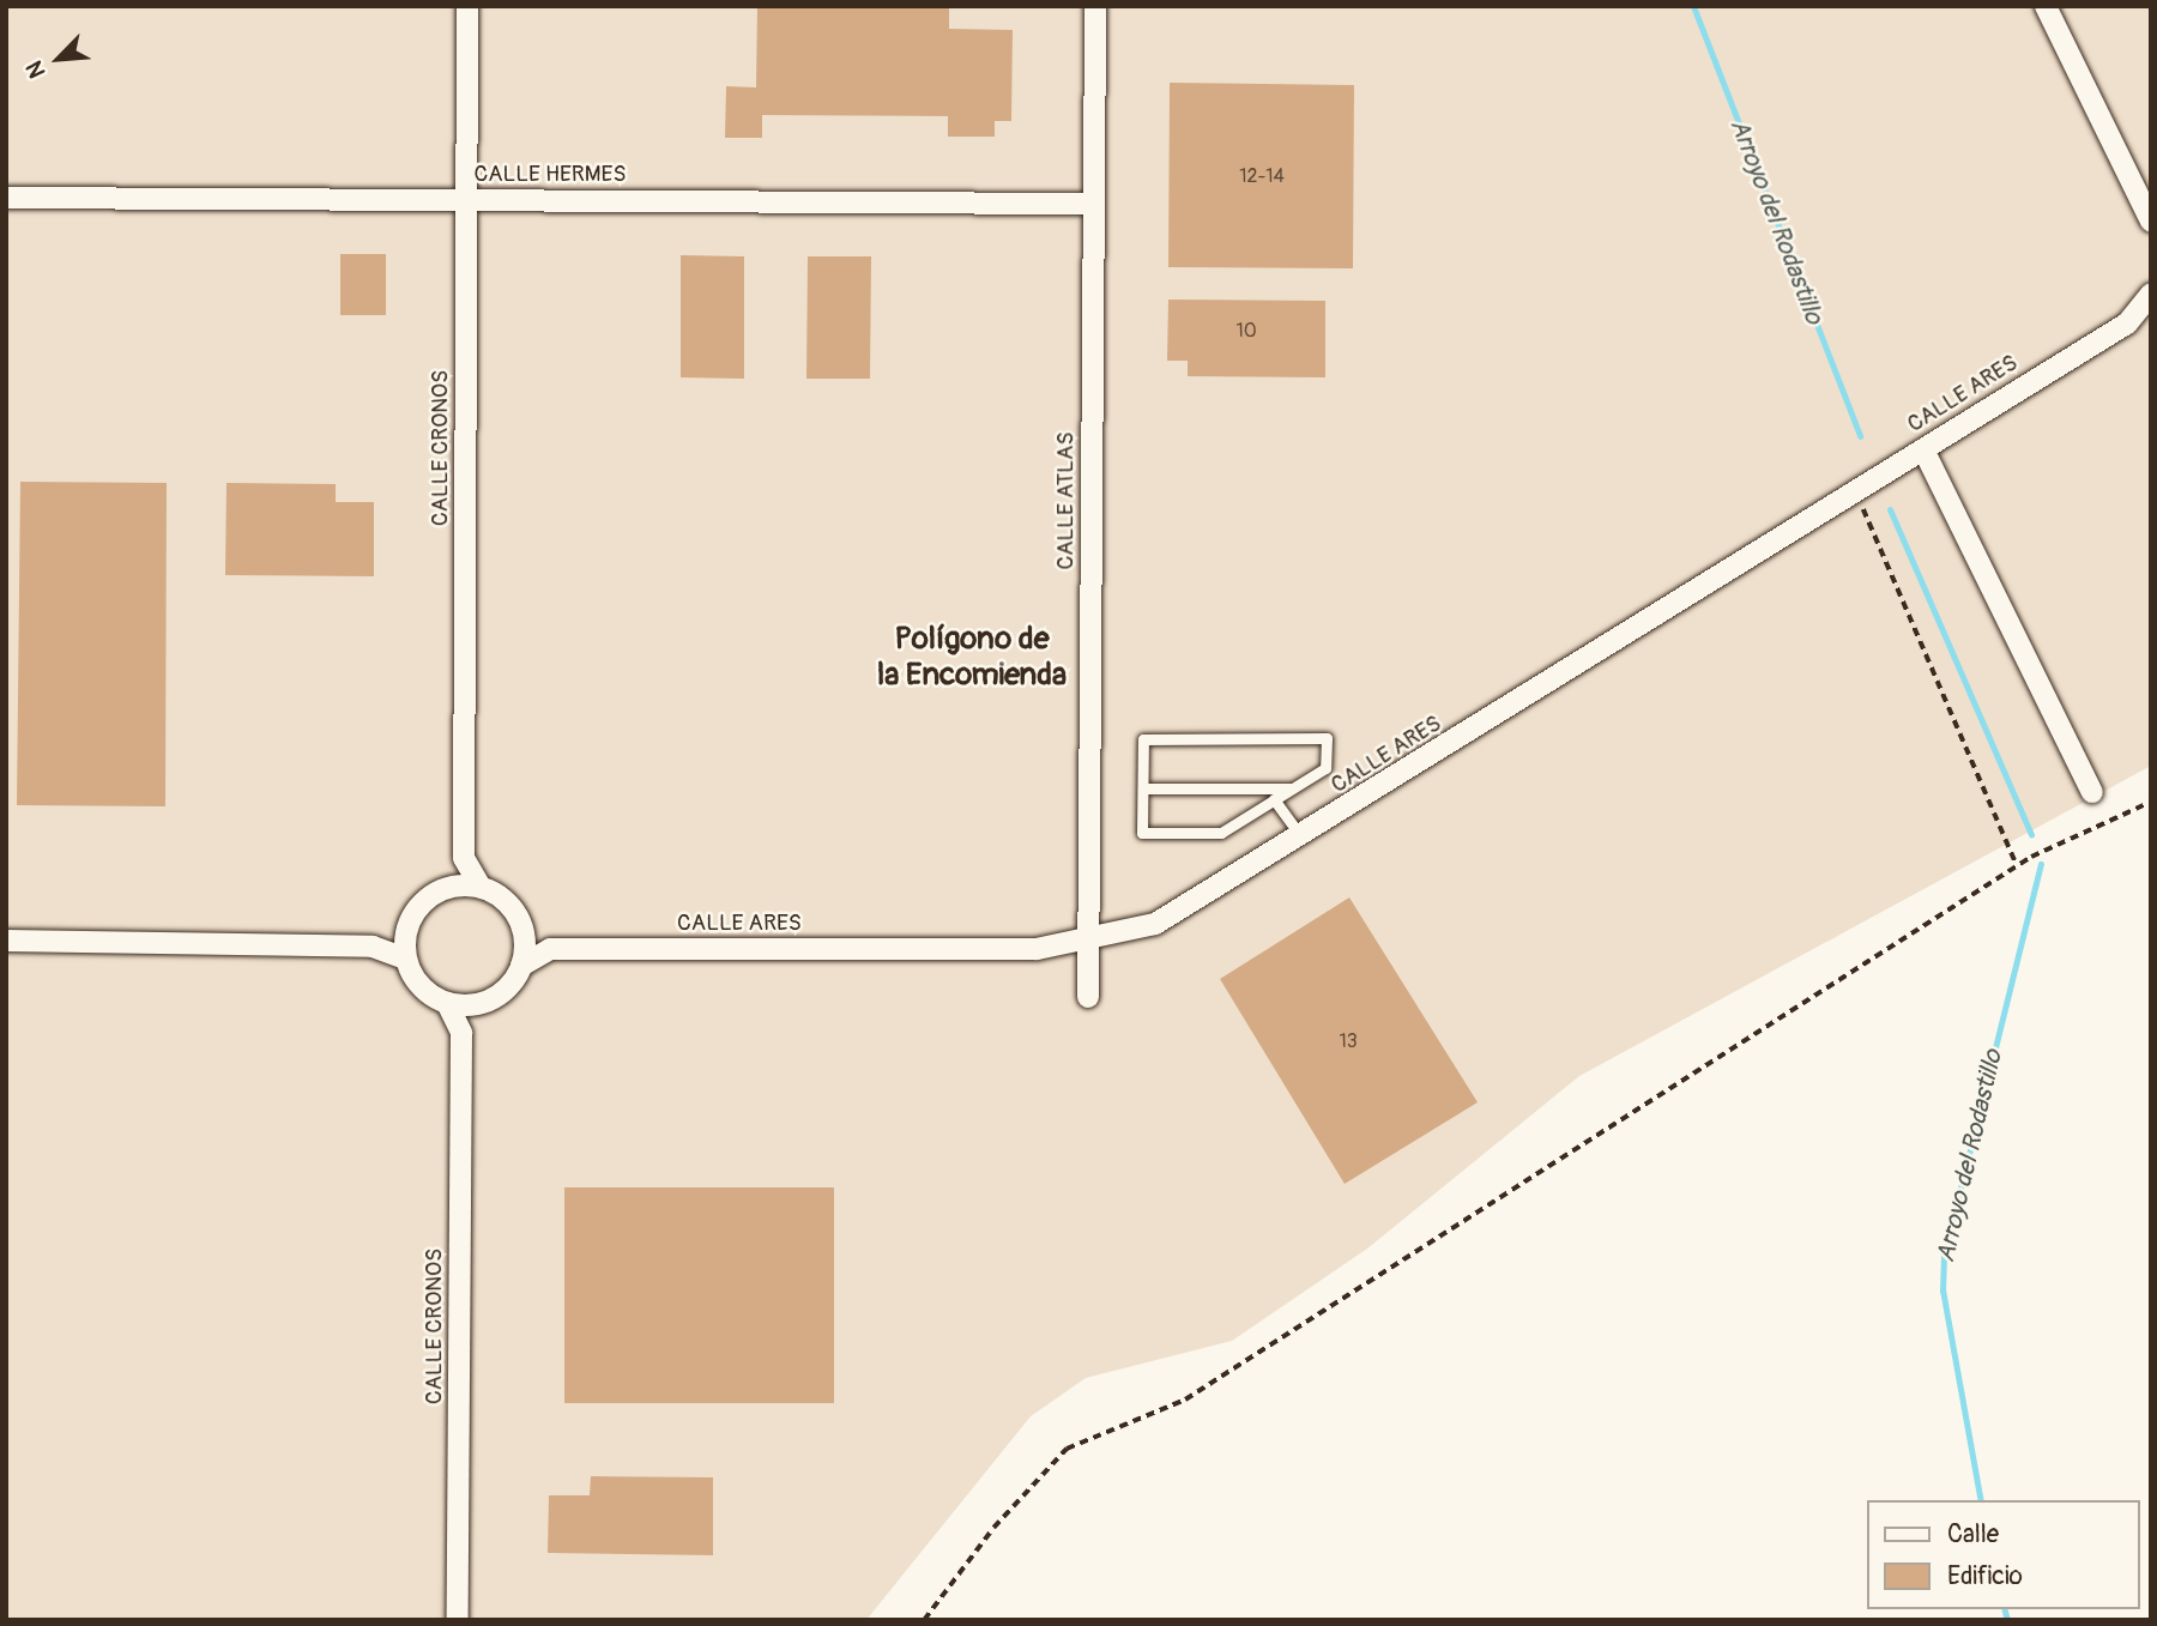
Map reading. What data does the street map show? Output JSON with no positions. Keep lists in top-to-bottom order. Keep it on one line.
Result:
{"streets":{"street":["CALLE HERMES","CALLE ARES","CALLE CRONOS","CALLE ATLAS"]},"crossings":[["CALLE HERMES","CALLE CRONOS"],["CALLE HERMES","CALLE ATLAS"],["CALLE ARES","CALLE ATLAS"]],"districts":["Polígono de la Encomienda"],"water":["Arroyo del Rodastillo"],"house_numbers":["12-14","10","13"],"legend":["Calle","Edificio"],"north":"bottom left"}
